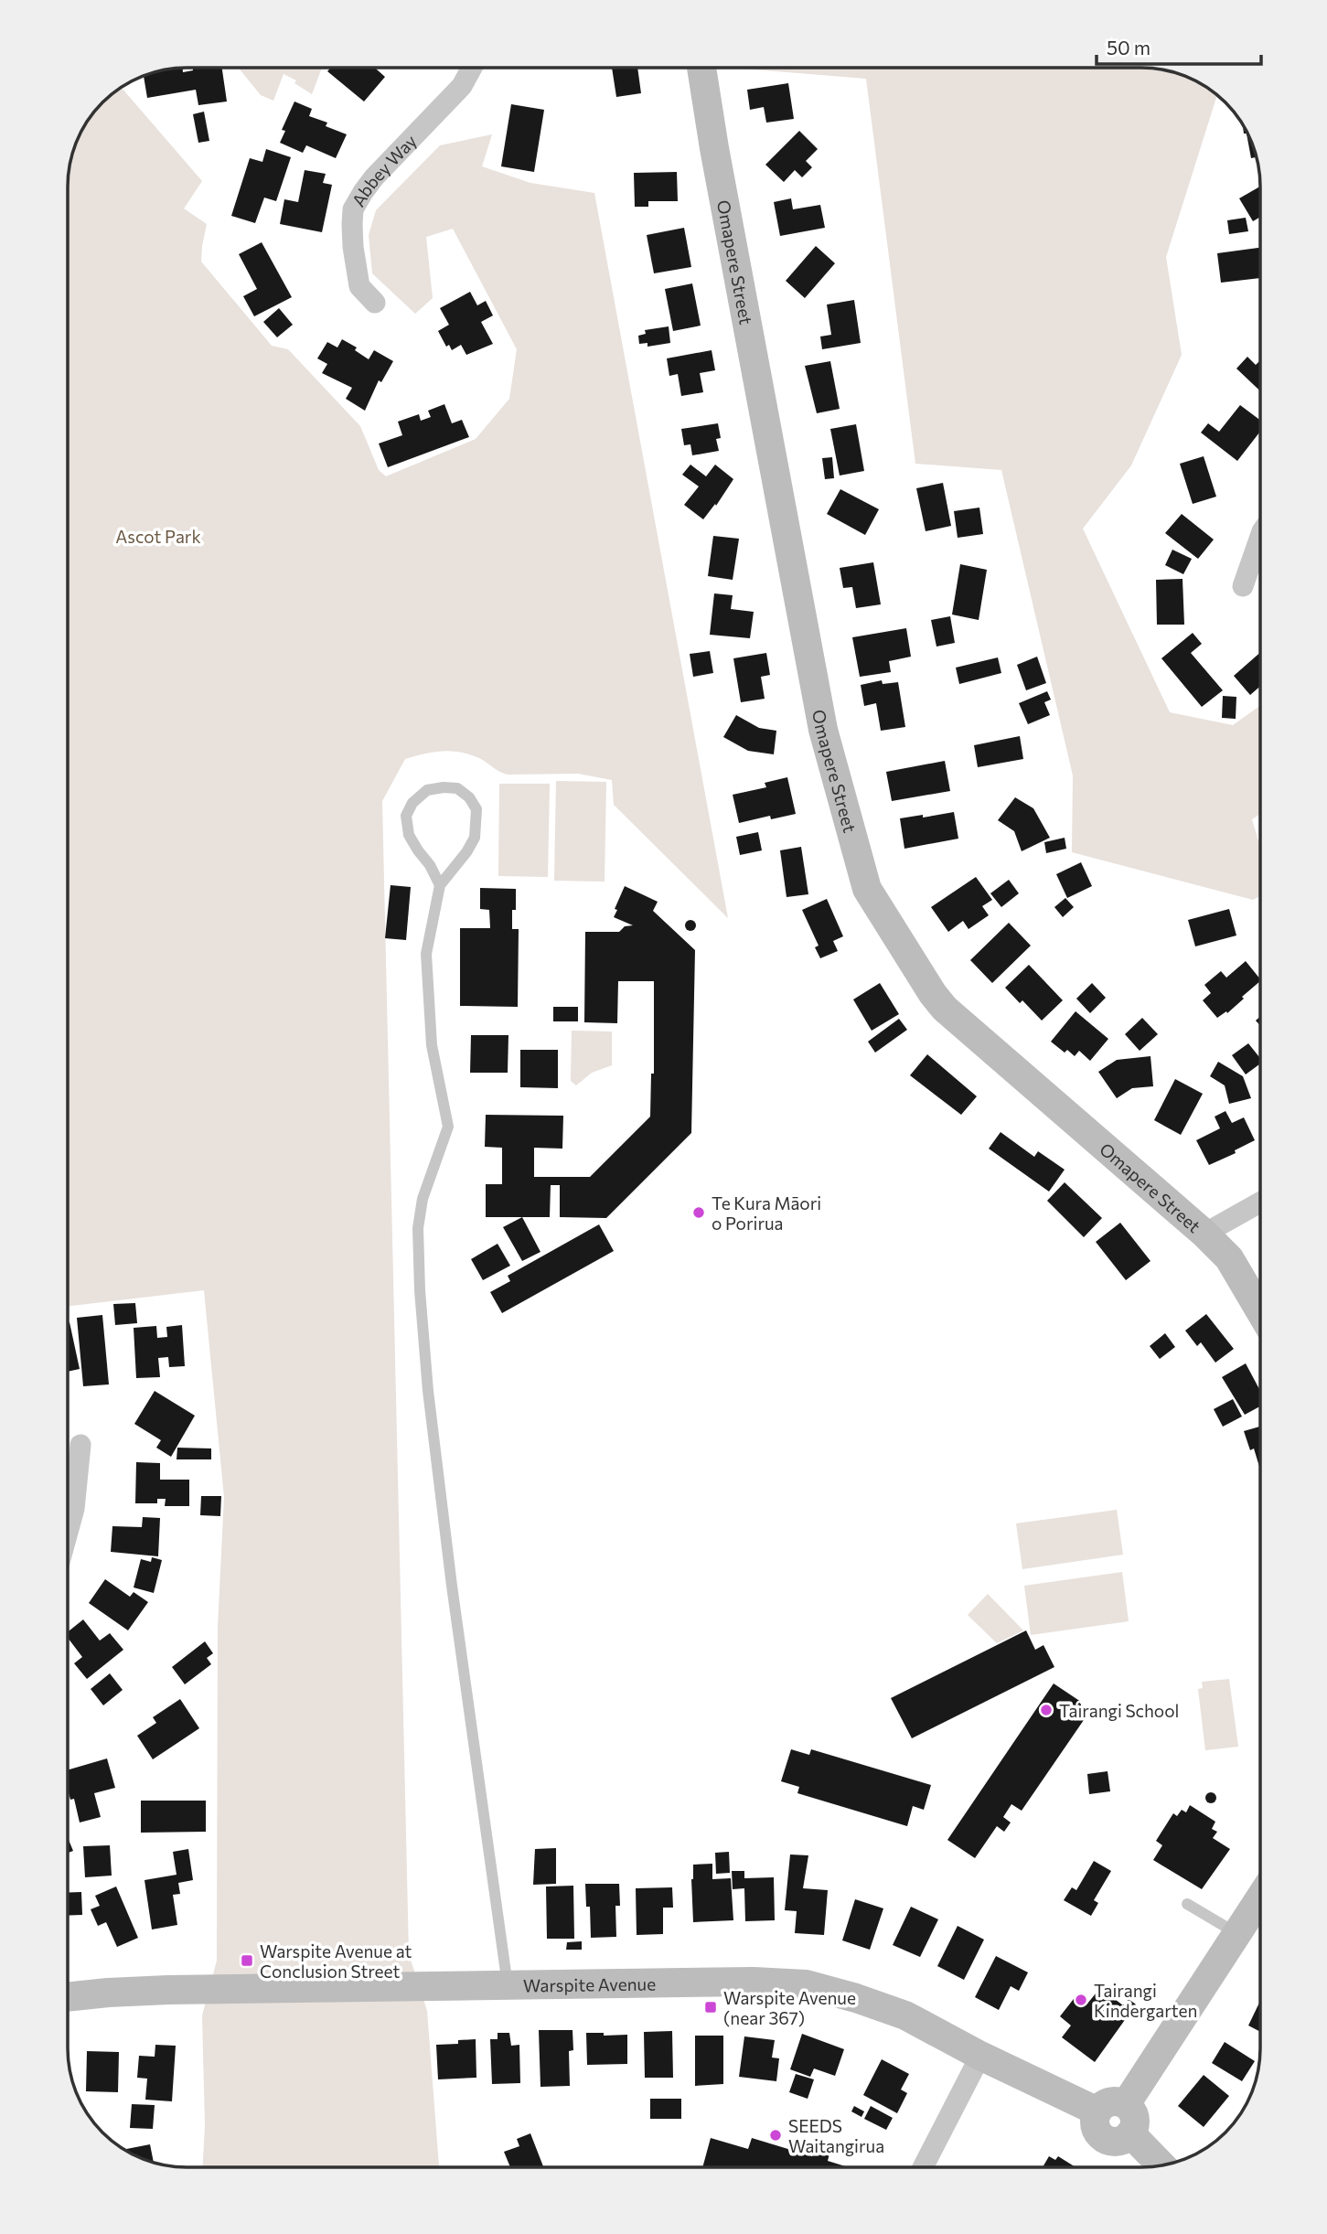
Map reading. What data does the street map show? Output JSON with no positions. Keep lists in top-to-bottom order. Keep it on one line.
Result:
{"streets":{"main road":["Omapere Street","Warspite Avenue"],"street":["Abbey Way"]},"parks":["Ascot Park"],"places":{"other":["Te Kura Māori o Porirua","Tairangi School","Tairangi Kindergarten","SEEDS Waitangirua"],"transit":["Warspite Avenue at Conclusion Street","Warspite Avenue (near 367)"]},"scale_bar":"50 m"}
